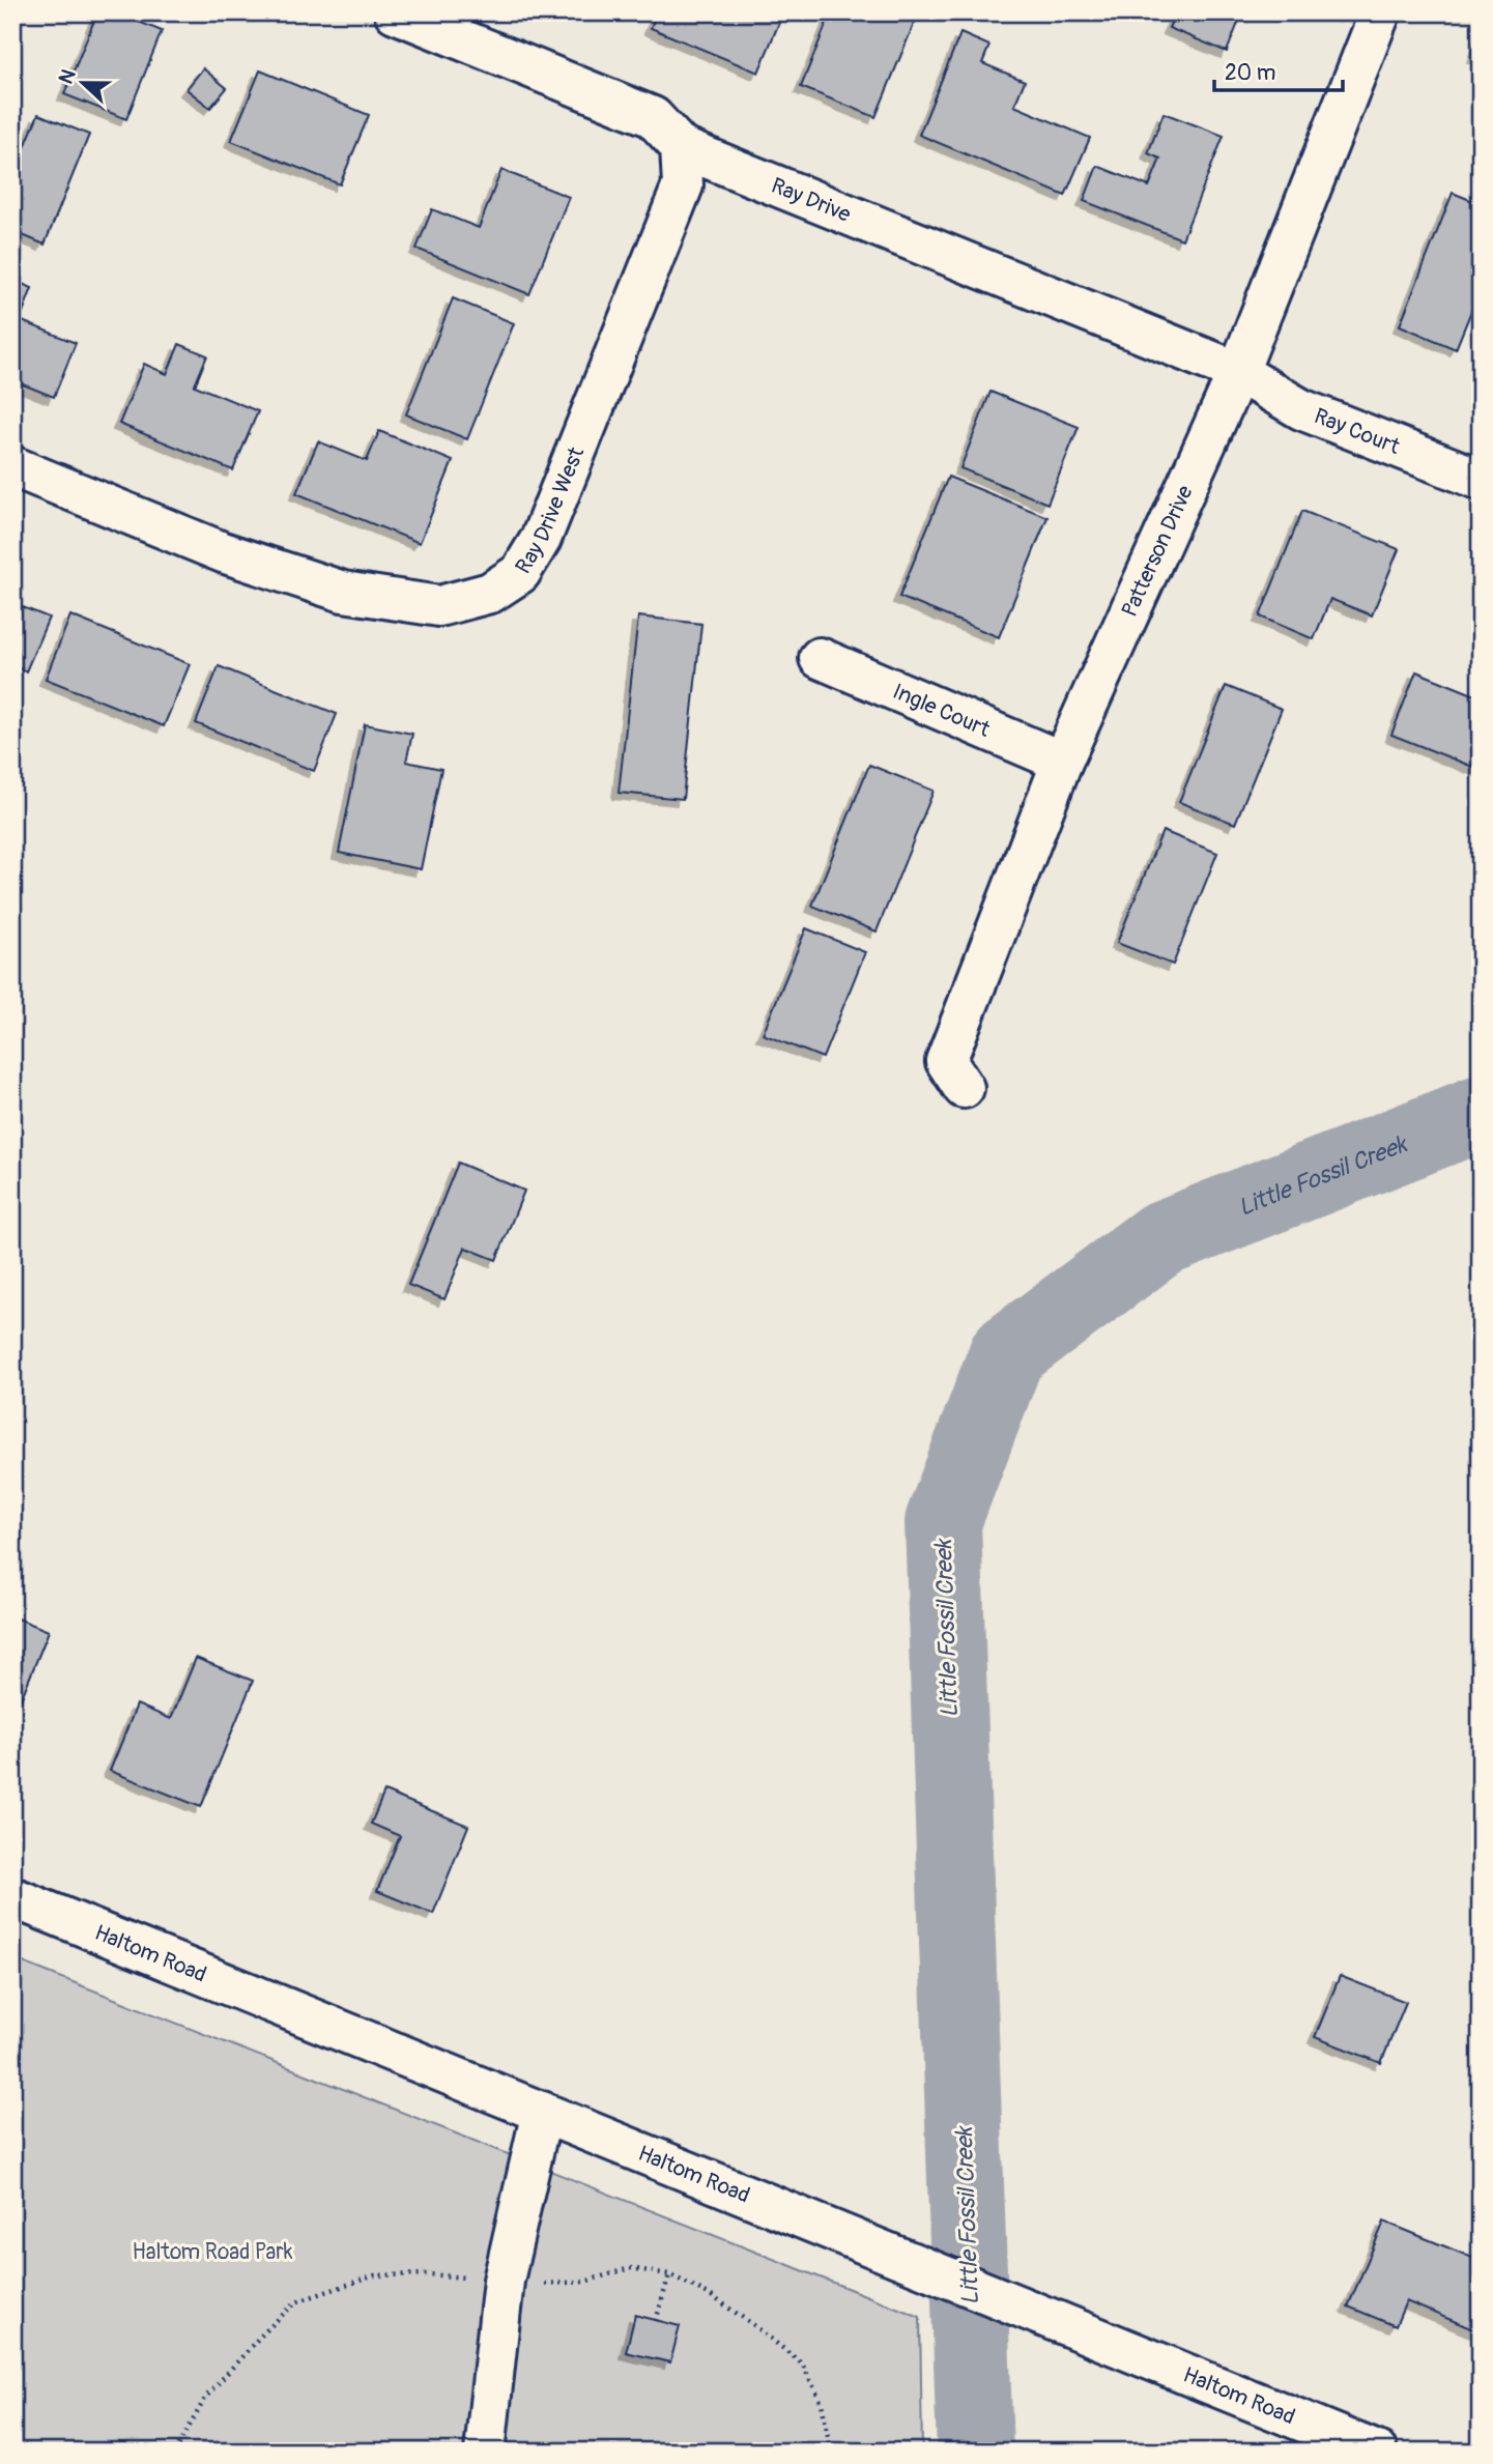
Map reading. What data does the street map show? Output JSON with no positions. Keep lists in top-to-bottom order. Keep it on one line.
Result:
{"streets":{"street":["Ray Drive","Ray Court","Ray Drive West","Patterson Drive","Ingle Court","Haltom Road"]},"crossings":[["Ray Drive","Ray Court"],["Ray Drive","Ray Drive West"],["Ray Drive","Patterson Drive"],["Ray Court","Patterson Drive"],["Patterson Drive","Ingle Court"]],"water":["Little Fossil Creek"],"parks":["Haltom Road Park"],"scale_bar":"20 m","north":"left"}
